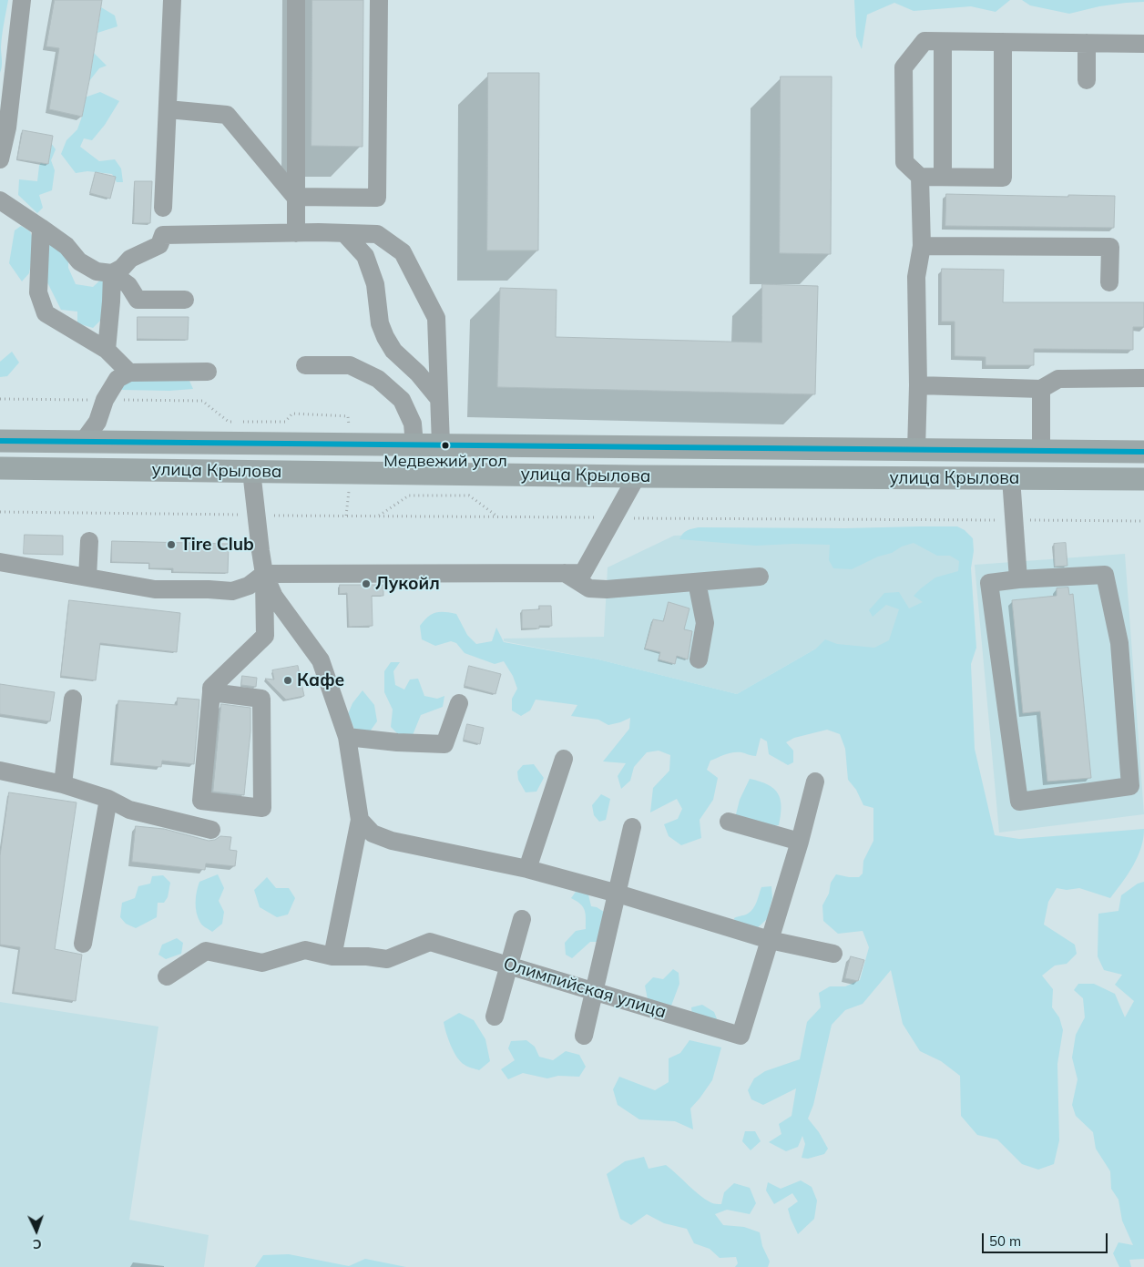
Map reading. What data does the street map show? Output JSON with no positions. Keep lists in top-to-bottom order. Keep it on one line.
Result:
{"streets":{"main road":["улица Крылова"],"street":["Олимпийская улица"]},"places":["Медвежий угол","Tire Club","Лукойл","Кафе"],"scale_bar":"50 m","north":"bottom"}
